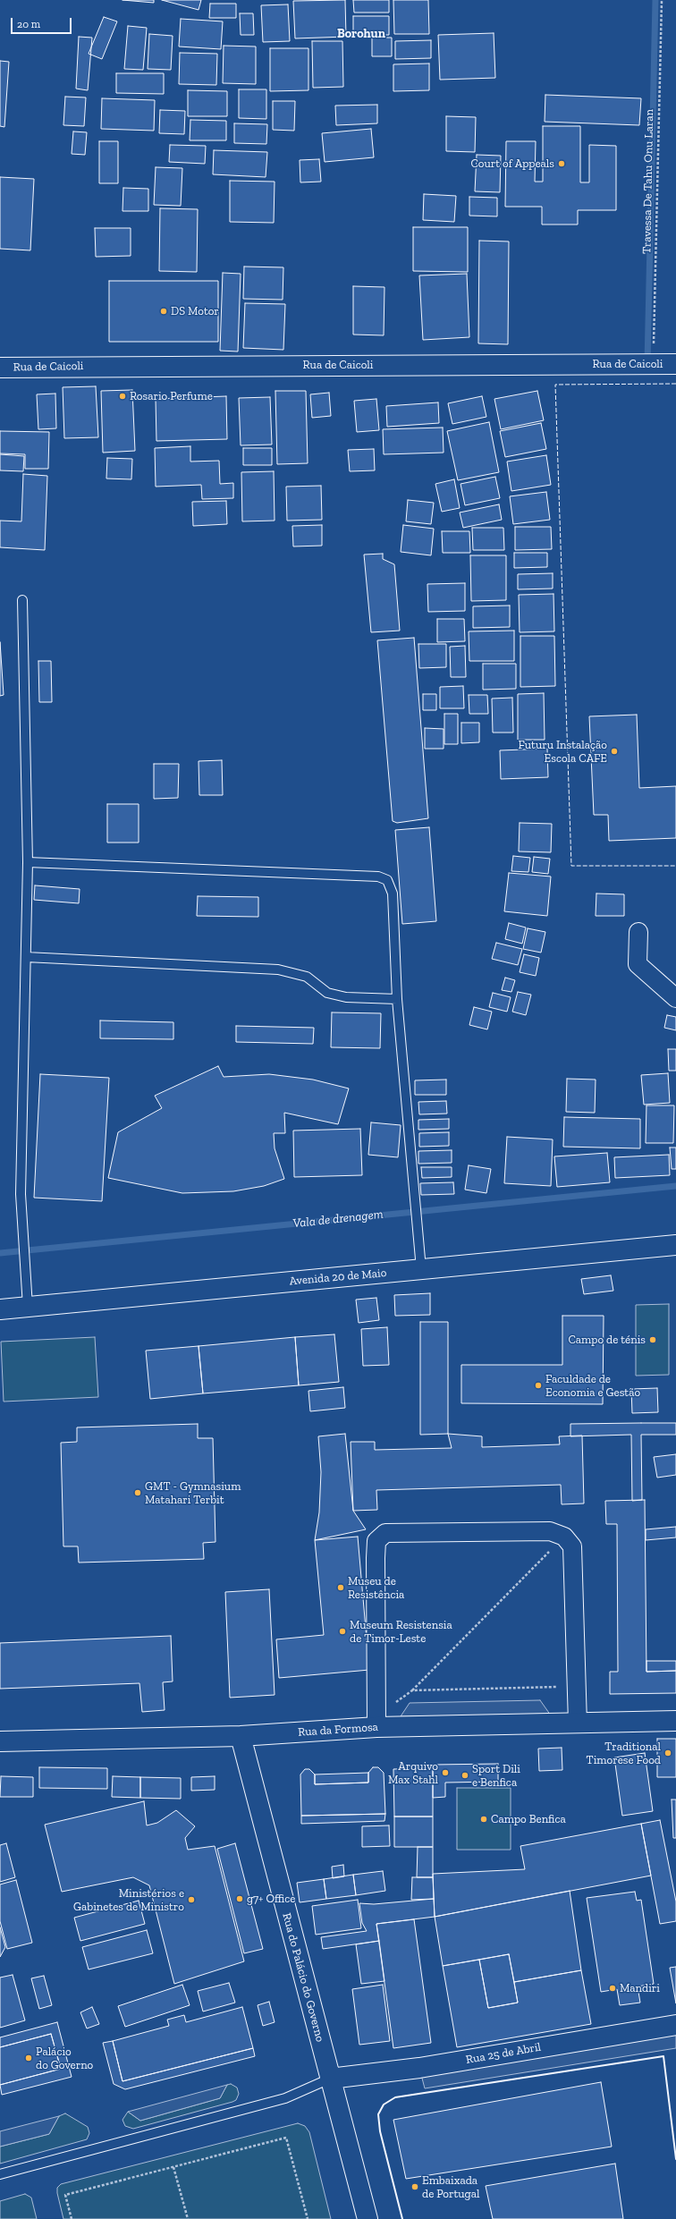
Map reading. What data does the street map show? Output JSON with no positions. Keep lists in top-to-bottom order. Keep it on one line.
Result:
{"streets":{"street":["Rua de Caicoli","Avenida 20 de Maio","Rua da Formosa","Rua do Palácio do Governo","Rua 25 de Abril"],"path":["Travessa De Tahu Onu Laran"]},"crossings":[["Travessa De Tahu Onu Laran","Rua de Caicoli"],["Rua da Formosa","Rua do Palácio do Governo"],["Rua do Palácio do Governo","Rua 25 de Abril"]],"districts":["Borohun"],"water":["Vala de drenagem"],"places":["Court of Appeals","DS Motor","Rosario Perfume","Futuru Instalação Escola CAFE","Campo de ténis","Faculdade de Economia e Gestão","GMT - Gymnasium Matahari Terbit","Museu de Resistência","Museum Resistensia de Timor-Leste","Traditional Timorese Food","Arquivo Max Stahl","Sport Dili e Benfica","Campo Benfica","g7+ Office","Ministérios e Gabinetes de Ministro","Mandiri","Palácio do Governo","Embaixada de Portugal"],"scale_bar":"20 m"}
